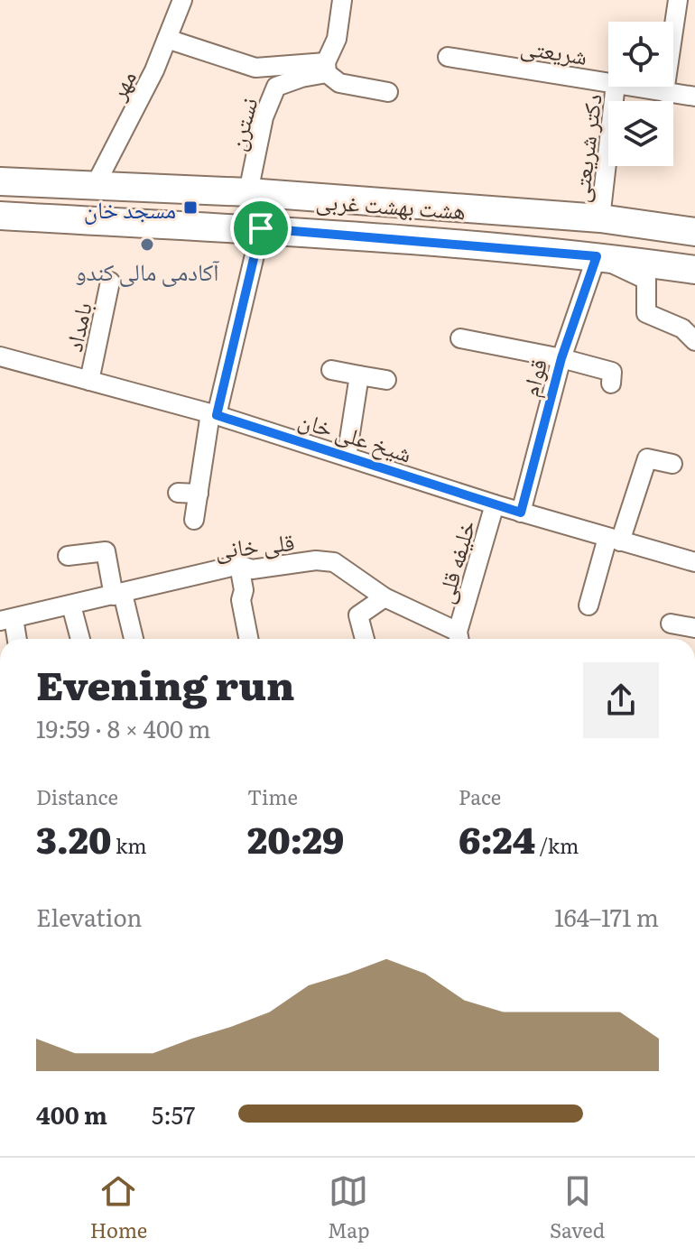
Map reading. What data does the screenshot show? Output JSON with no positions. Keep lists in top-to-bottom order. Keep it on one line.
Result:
{"streets":{"main road":["هشت بهشت غربی"],"street":["شریعتی","مهر","نسترن","دکتر شریعتی","بامداد","قوام","شیخ علی خان","قلی خانی","خلیفه قلی"]},"crossings":[["مهر","نسترن"],["مهر","هشت بهشت غربی"],["نسترن","هشت بهشت غربی"],["دکتر شریعتی","هشت بهشت غربی"],["هشت بهشت غربی","قوام"],["بامداد","شیخ علی خان"],["قوام","شیخ علی خان"],["شیخ علی خان","خلیفه قلی"],["قلی خانی","خلیفه قلی"]],"places":{"transit":["مسجد خان"],"other":["آکادمی مالی کندو"]},"page":{"heading":["Evening run","19:59 · 8 × 400 m"],"stats":[["Distance","3.20 km"],["Time","20:29"],["Pace","6:24 /km"]],"chart":["Elevation","164–171 m"],"list":[{"name":"400 m","note":"5:57"}],"tabs":["Home","Map","Saved"]}}
